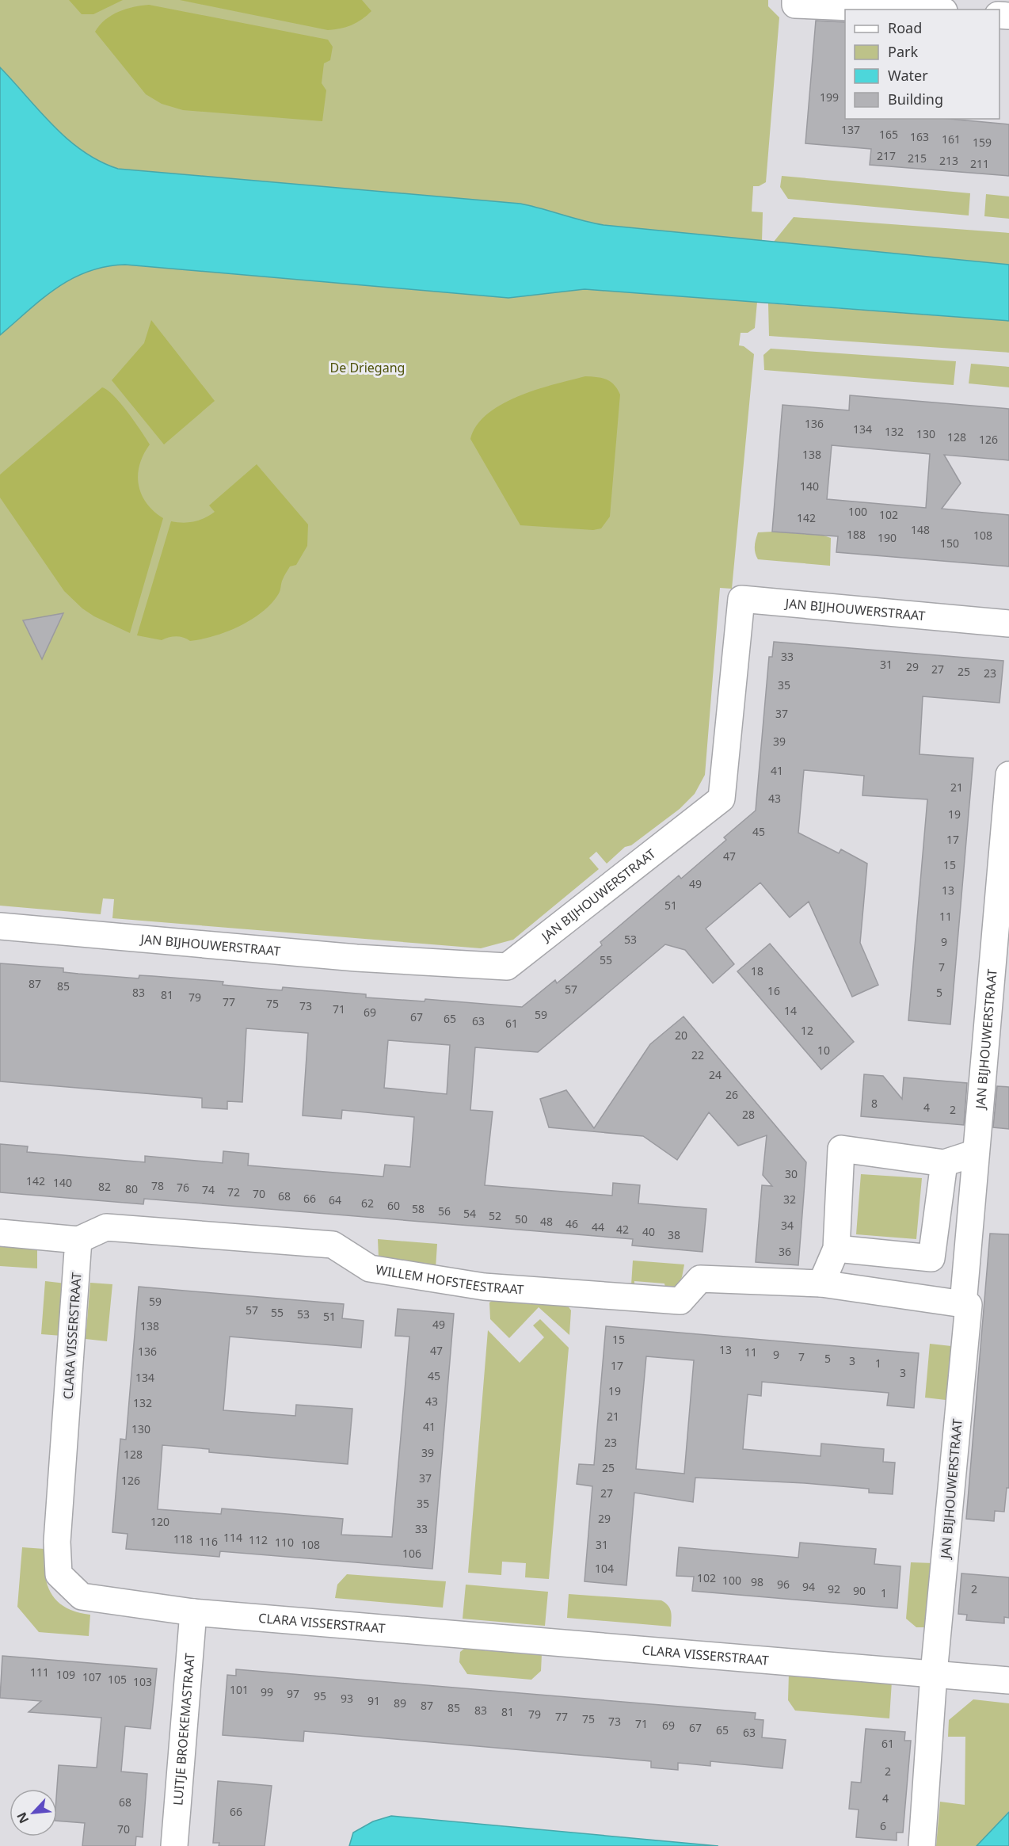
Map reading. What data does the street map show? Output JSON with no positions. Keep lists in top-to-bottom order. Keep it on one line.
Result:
{"streets":{"street":["JAN BIJHOUWERSTRAAT","WILLEM HOFSTEESTRAAT","CLARA VISSERSTRAAT","LUITJE BROEKEMASTRAAT"]},"crossings":[["JAN BIJHOUWERSTRAAT","WILLEM HOFSTEESTRAAT"],["JAN BIJHOUWERSTRAAT","CLARA VISSERSTRAAT"],["WILLEM HOFSTEESTRAAT","CLARA VISSERSTRAAT"],["CLARA VISSERSTRAAT","LUITJE BROEKEMASTRAAT"]],"parks":["De Driegang"],"house_numbers":["199","137","165","163","161","159","217","215","213","211","136","134","132","130","128","126","138","140","100","102","142","148","188","108","190","150","33","31","29","27","25","23","35","37","39","41","21","43","19","45","17","47","15","49","13","51","11","53","9","55","7","18","87","85","57","16","83","5","81","79","77","75","73","71","14","69","59","67","65","63","61","12","20","10","22","24","26","8","4","2","28","30","142","140","78","82","76","80","74","72","70","68","66","32","64","62","60","58","56","54","52","50","48","46","34","44","42","40","38","36","59","57","55","53","51","49","138","15","13","47","136","11","9","7","5","3","1","17","3","45","134","19","43","132","21","41","130","23","39","128","25","37","126","27","35","29","120","33","114","118","112","116","110","108","31","106","104","102","100","98","96","94","92","2","90","1","111","109","107","105","103","101","99","97","95","93","91","89","87","85","83","81","79","77","75","73","71","69","67","65","63","61","2","4","68","66","6","70"],"legend":["Road","Park","Water","Building"],"north":"bottom left"}
